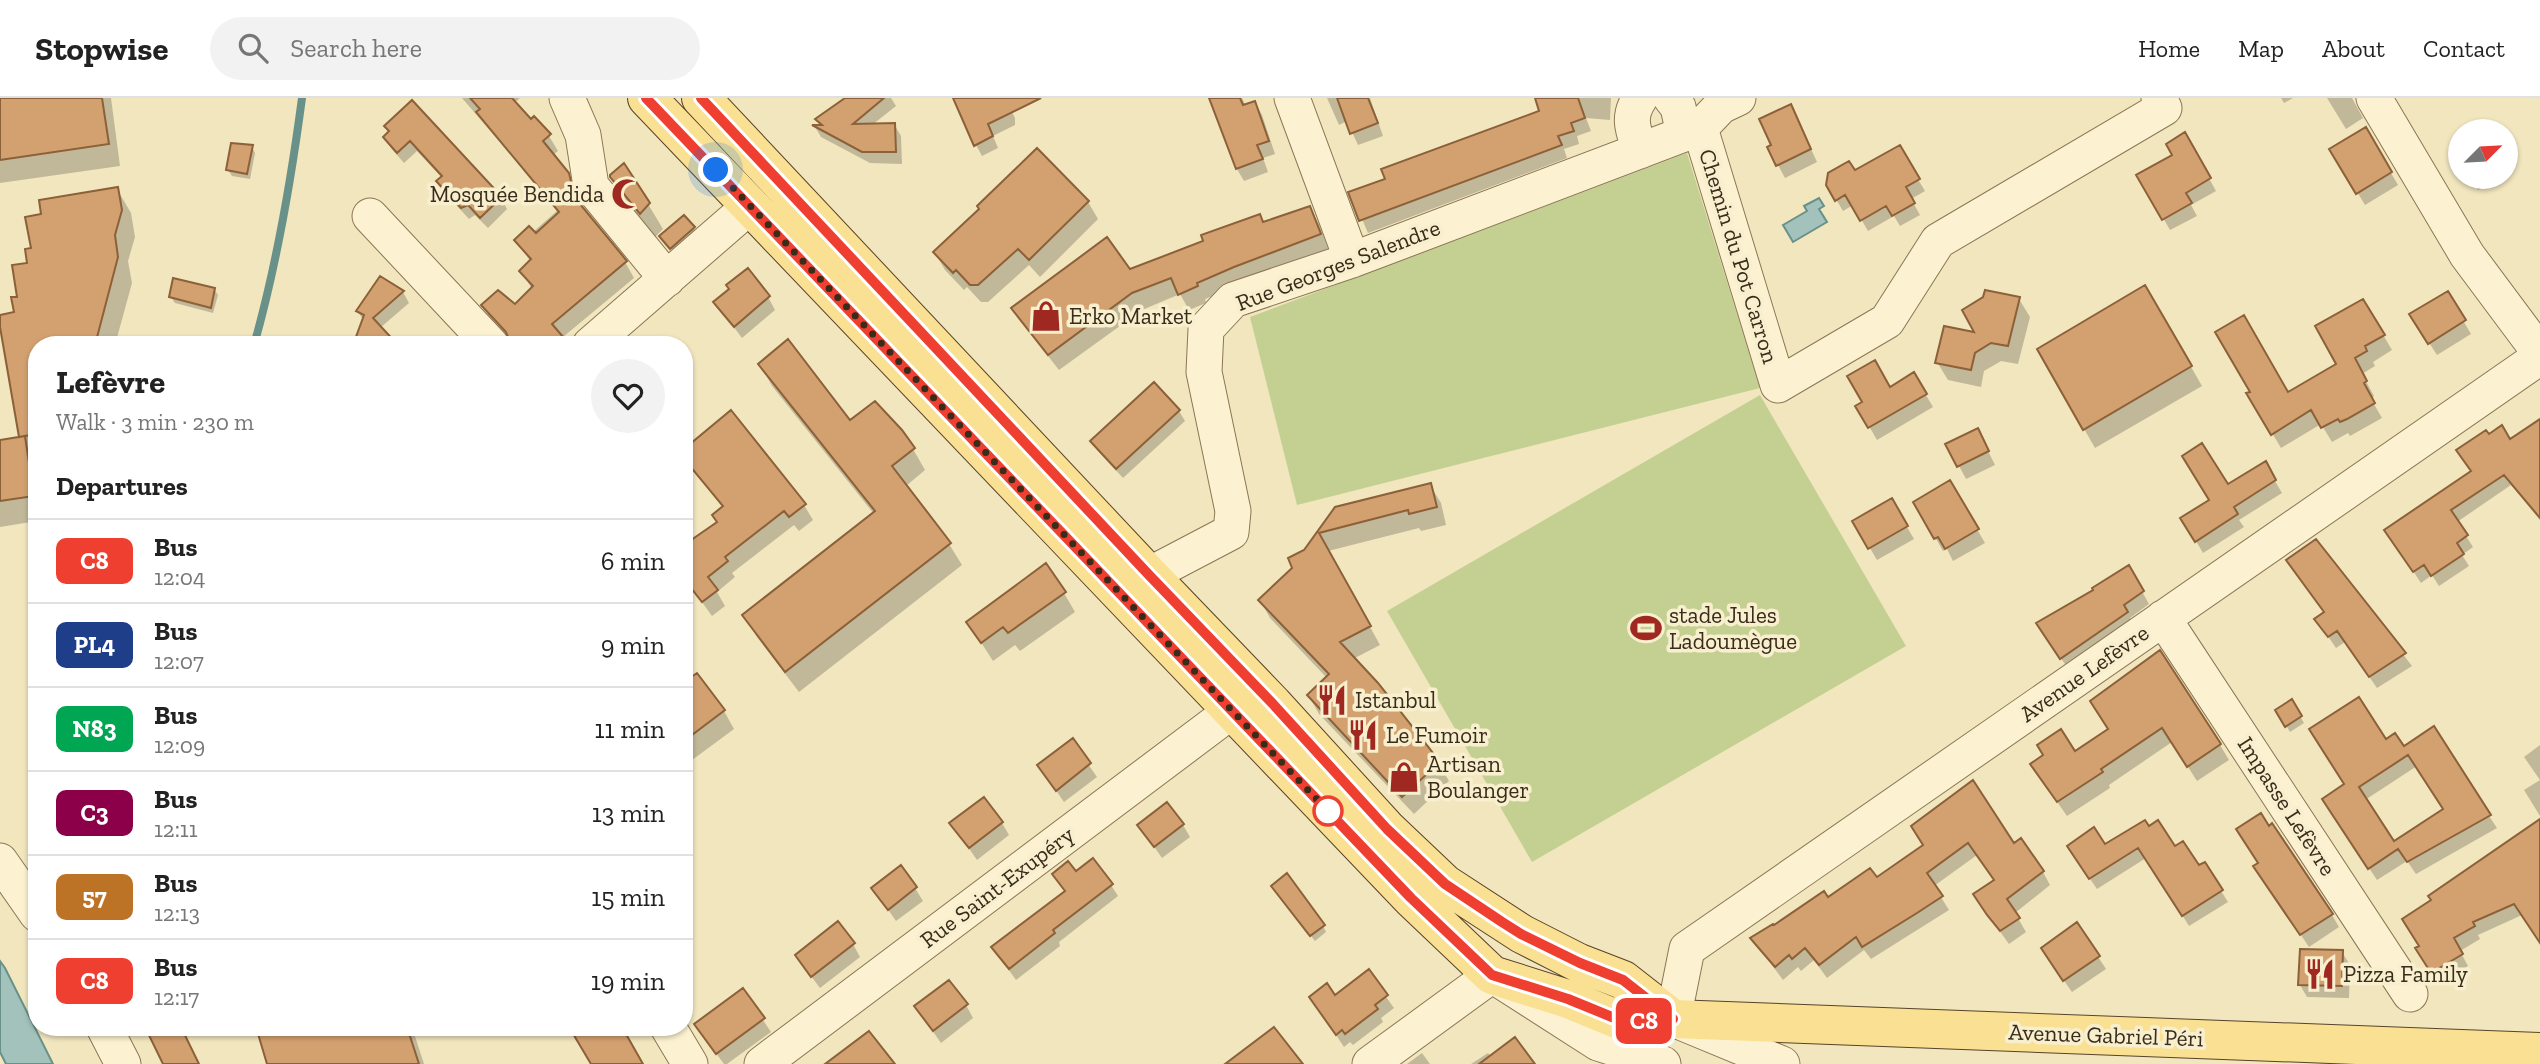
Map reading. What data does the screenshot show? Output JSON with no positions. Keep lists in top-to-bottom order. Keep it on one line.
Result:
{"streets":{"main road":["Avenue Gabriel Péri"],"street":["Chemin du Pot Carron","Rue Georges Salendre","Avenue Lefèvre","Impasse Lefèvre","Rue Saint-Exupéry"]},"crossings":[["Chemin du Pot Carron","Rue Georges Salendre"],["Avenue Lefèvre","Impasse Lefèvre"],["Avenue Lefèvre","Avenue Gabriel Péri"],["Rue Saint-Exupéry","Avenue Gabriel Péri"]],"places":{"mosque":["Mosquée Bendida"],"shop":["Erko Market","Artisan Boulanger"],"sports":["stade Jules Ladoumègue"],"restaurant":["Istanbul","Le Fumoir","Pizza Family"]},"lines":["bus line C8"],"north":"top right","page":{"header":"Stopwise","search":"Search here","nav":["Home","Map","About","Contact"],"on_map":"C8","heading":[["Lefèvre","Walk · 3 min · 230 m"],"Departures"],"list":[{"mark":"C8","name":"Bus","note":"12:04","value":"6 min"},{"mark":"PL4","name":"Bus","note":"12:07","value":"9 min"},{"mark":"N83","name":"Bus","note":"12:09","value":"11 min"},{"mark":"C3","name":"Bus","note":"12:11","value":"13 min"},{"mark":"57","name":"Bus","note":"12:13","value":"15 min"},{"mark":"C8","name":"Bus","note":"12:17","value":"19 min"}]}}
